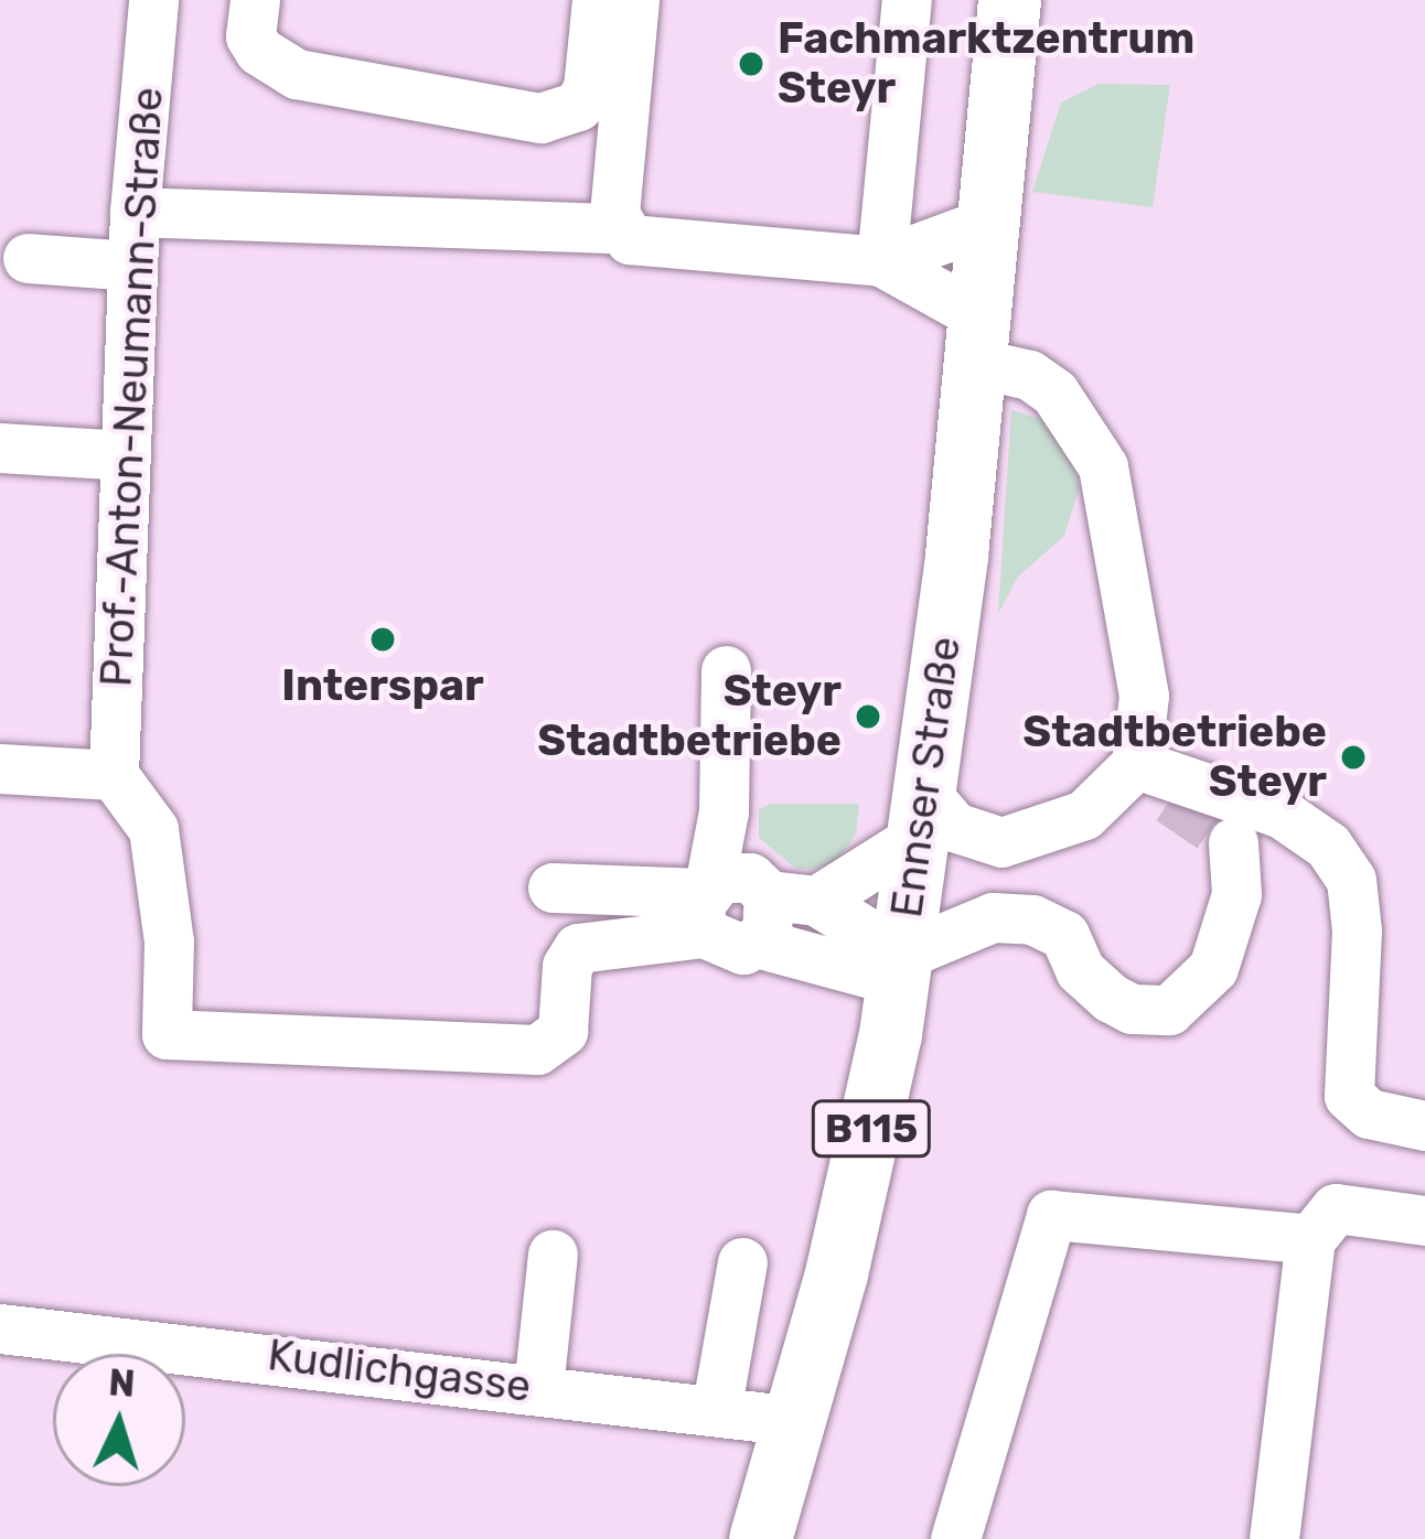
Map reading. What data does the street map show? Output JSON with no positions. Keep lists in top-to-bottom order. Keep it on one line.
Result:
{"streets":{"main road":["Ennser Straße","B115"],"street":["Prof.-Anton-Neumann-Straße","Kudlichgasse"]},"crossings":[["Ennser Straße","Kudlichgasse"]],"places":["Fachmarktzentrum Steyr","Interspar","Steyr Stadtbetriebe","Stadtbetriebe Steyr"],"north":"top"}
